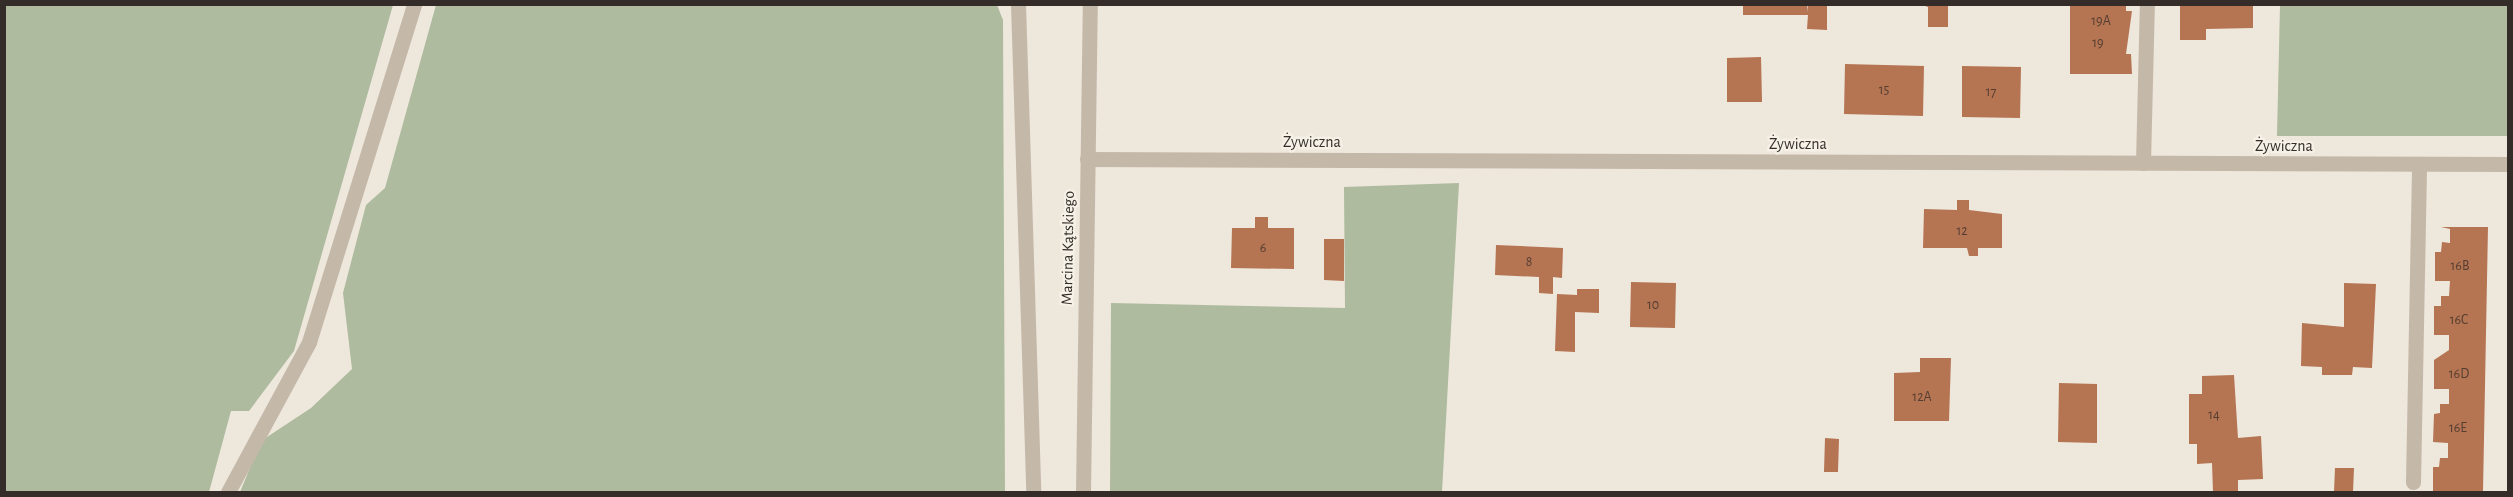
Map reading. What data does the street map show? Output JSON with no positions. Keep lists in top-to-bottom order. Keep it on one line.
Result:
{"streets":{"street":["Żywiczna","Marcina Kątskiego"]},"crossings":[["Żywiczna","Marcina Kątskiego"]],"house_numbers":["19A","19","15","17","12","6","8","16B","10","16C","16D","12A","14","16E"]}
